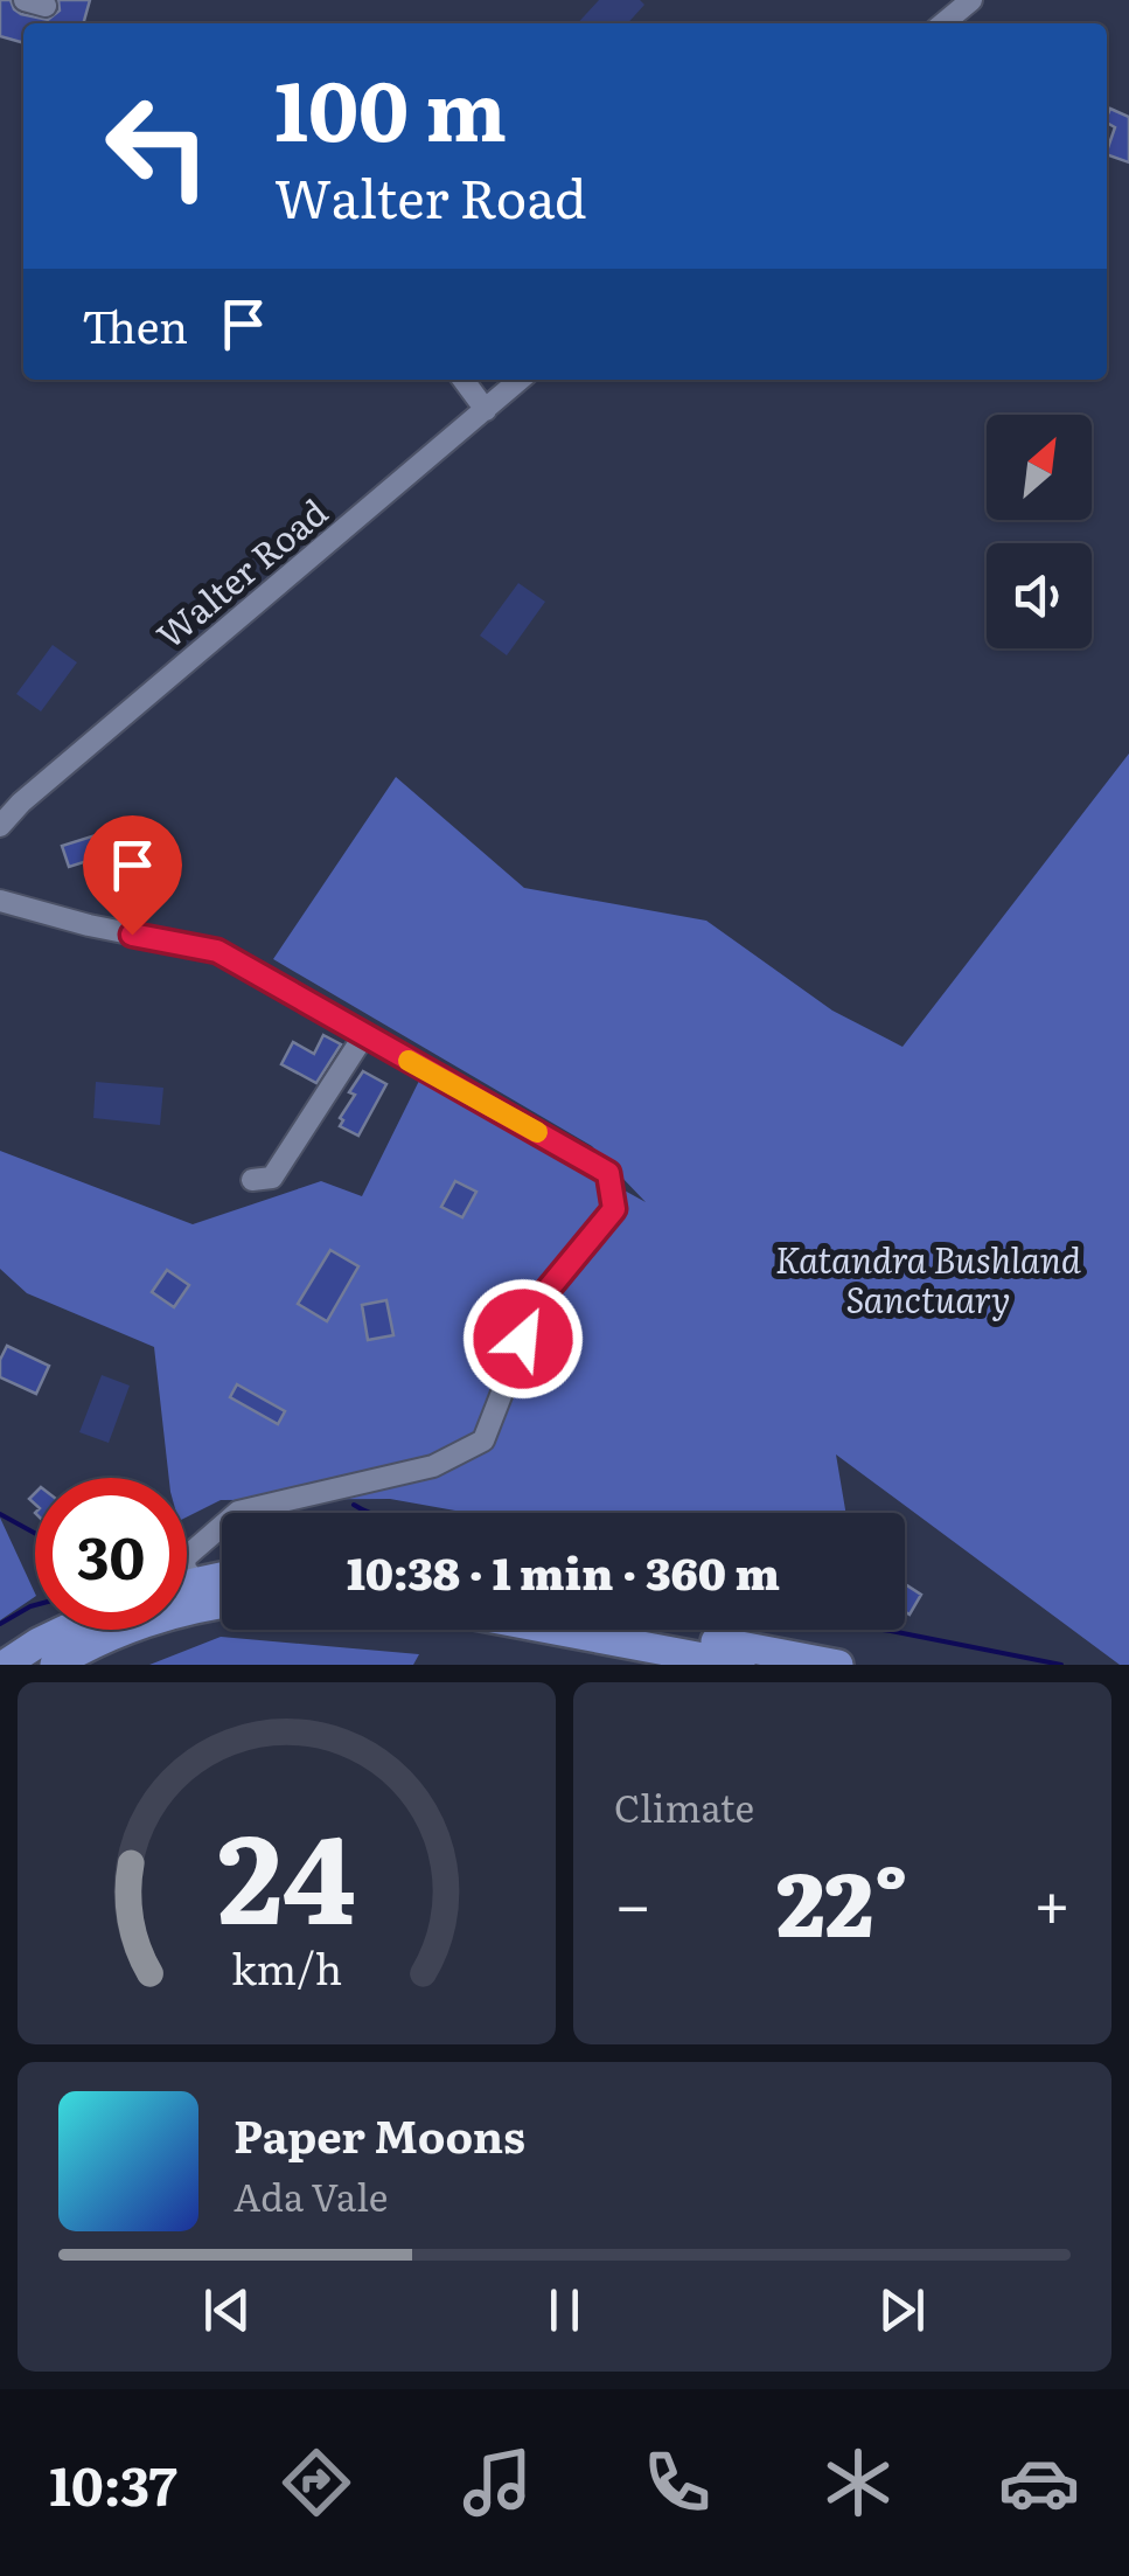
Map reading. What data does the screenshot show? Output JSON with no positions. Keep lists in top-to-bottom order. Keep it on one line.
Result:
{"streets":{"street":["Walter Road"]},"parks":["Katandra Bushland Sanctuary"],"north":"top right","page":{"turn":["100 m","Walter Road"],"then":"Then","limit":"30","trip":"10:38 · 1 min · 360 m","tile":"Climate","heat":["−","22°","+"],"song":["Paper Moons","Ada Vale"],"tabs":"10:37","gauge":["24","km/h"]}}
